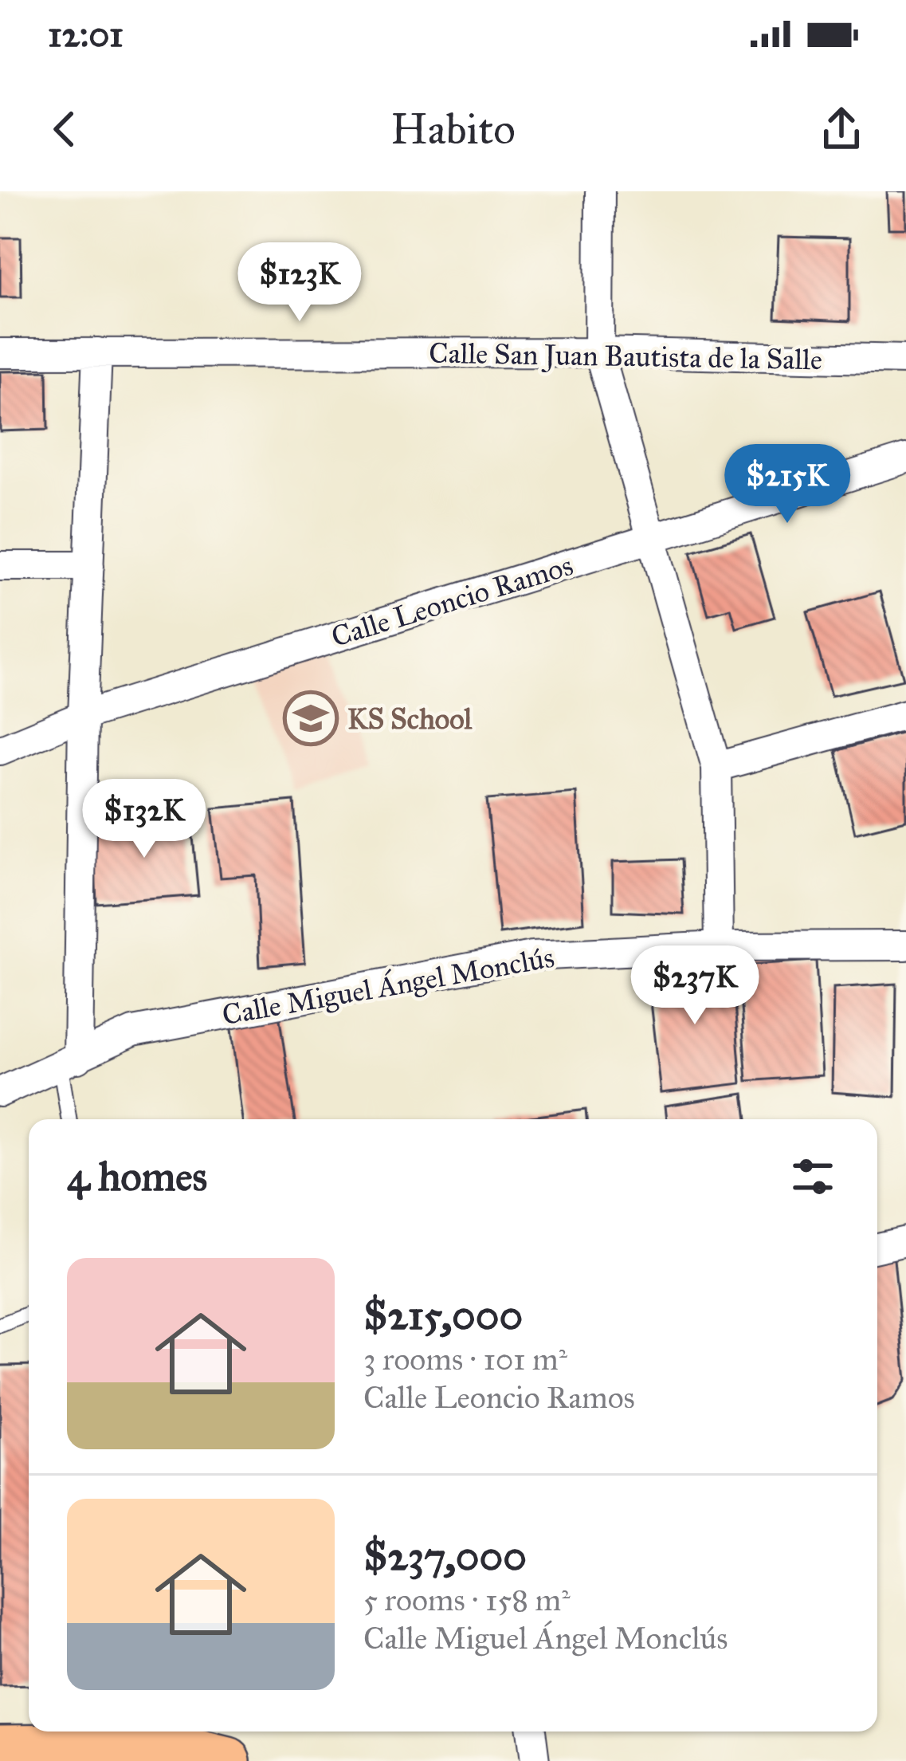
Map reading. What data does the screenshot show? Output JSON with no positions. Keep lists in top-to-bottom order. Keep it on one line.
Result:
{"streets":{"street":["Calle San Juan Bautista de la Salle","Calle Leoncio Ramos","Calle Miguel Ángel Monclús"]},"places":{"school or university":["KS School"]},"page":{"status":"12:01","header":"Habito","price":["$123K","$215K","$132K","$237K"],"heading":"4 homes","list":[{"name":"$215,000","note":"3 rooms · 101 m² · Calle Leoncio Ramos"},{"name":"$237,000","note":"5 rooms · 158 m² · Calle Miguel Ángel Monclús"}]}}
